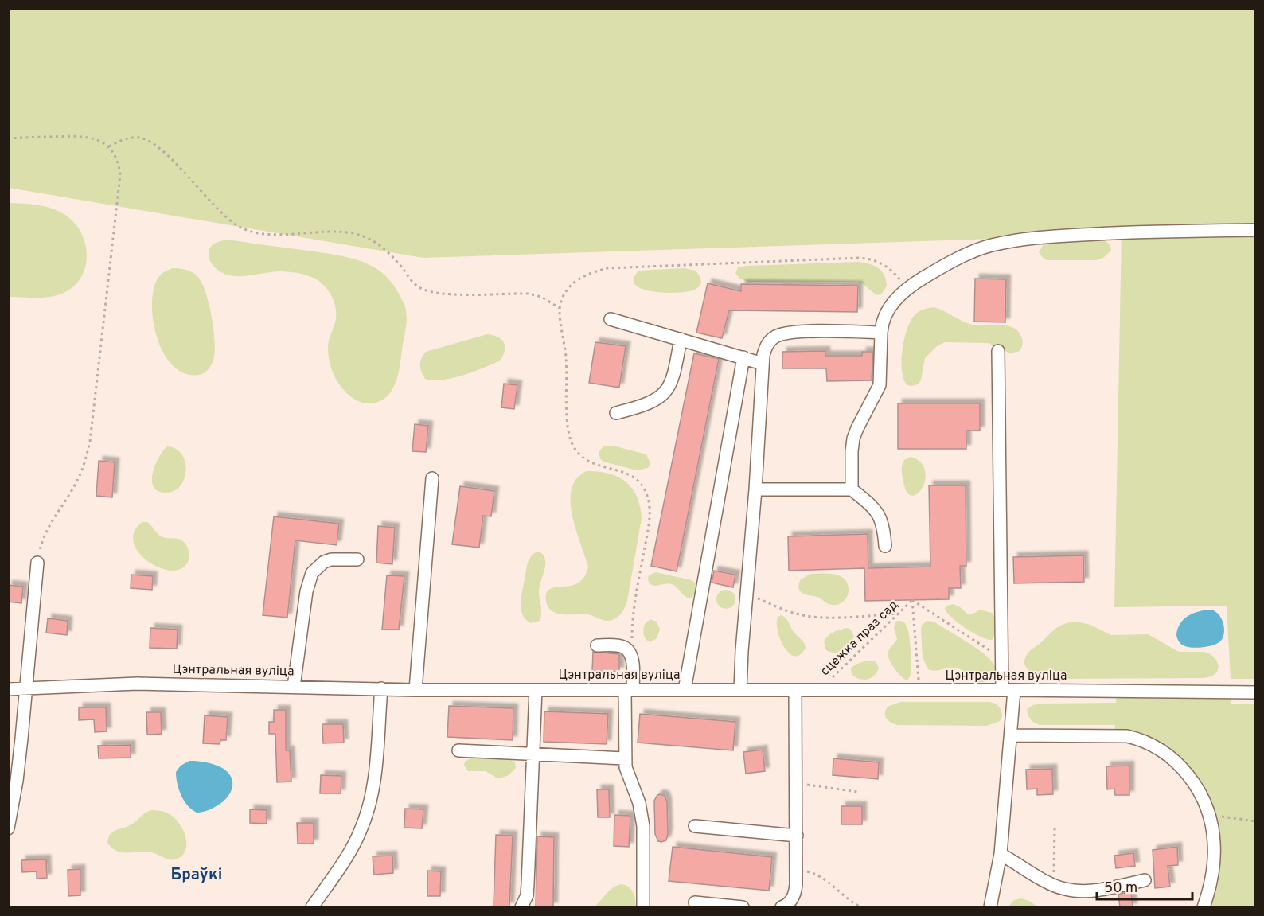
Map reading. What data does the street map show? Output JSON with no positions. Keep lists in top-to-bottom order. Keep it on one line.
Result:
{"streets":{"street":["Цэнтральная вуліца"],"path":["сцежка праз сад"]},"crossings":[["сцежка праз сад","Цэнтральная вуліца"]],"districts":["Браўкі"],"scale_bar":"50 m"}
